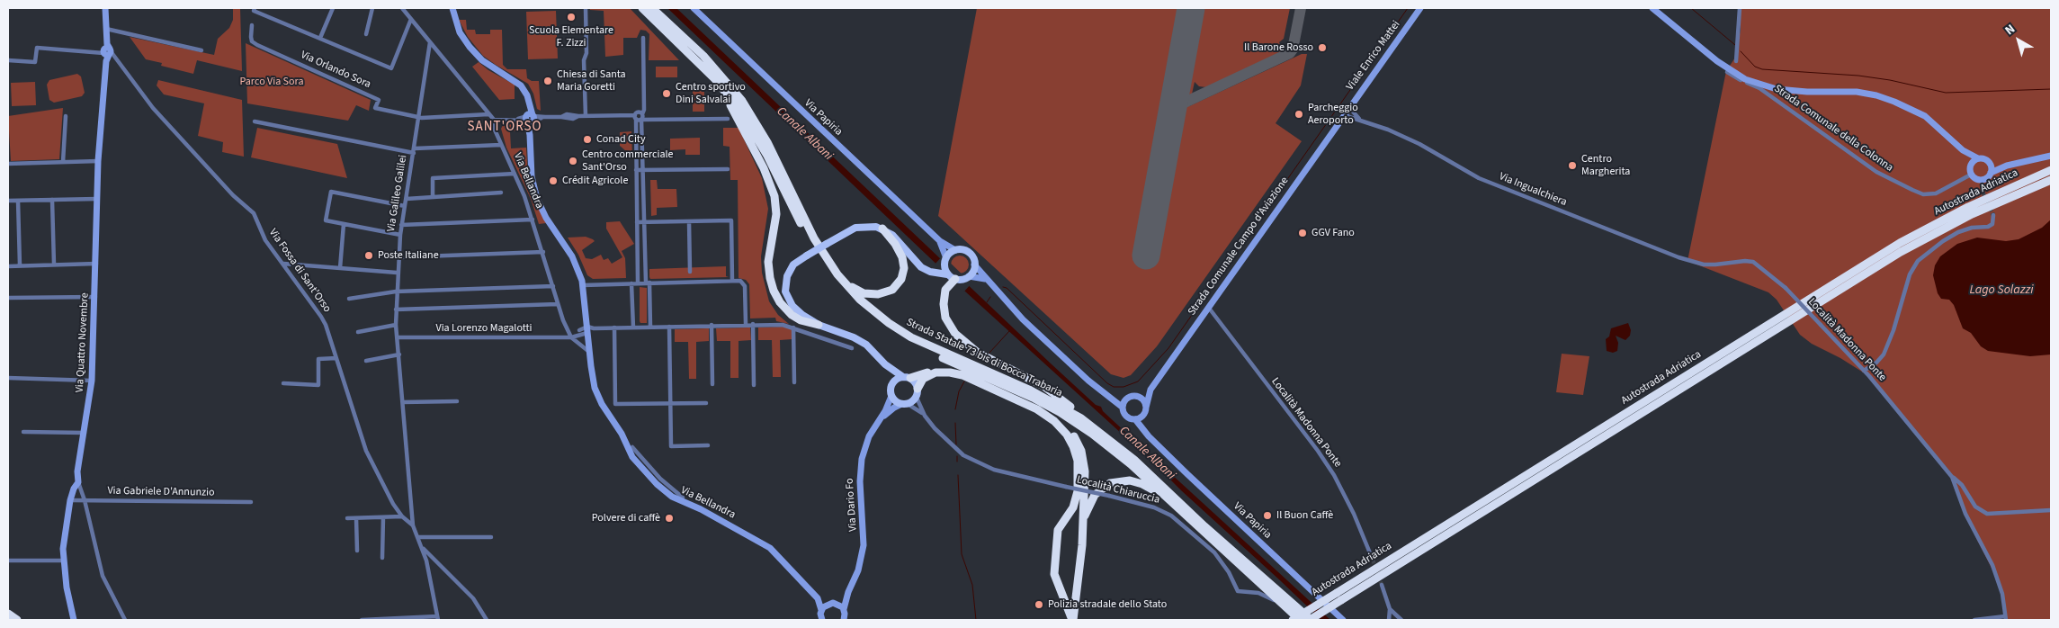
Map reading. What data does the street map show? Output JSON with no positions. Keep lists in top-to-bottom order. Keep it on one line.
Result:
{"streets":{"highway":["Autostrada Adriatica","Strada Statale 73 bis di Bocca Trabaria"],"main road":["Viale Enrico Mattei","Via Papiria","Via Bellandra","Strada Comunale Campo d'Aviazione","Via Quattro Novembre","Via Dario Fo"],"street":["Via Orlando Sora","Strada Comunale della Colonna","Via Ingualchiera","Via Galileo Galilei","Via Fossa di Sant'Orso","Via Lorenzo Magalotti","Località Madonna Ponte","Località Chiaruccia","Via Gabriele D'Annunzio"]},"crossings":[["Viale Enrico Mattei","Via Ingualchiera"],["Viale Enrico Mattei","Strada Comunale Campo d'Aviazione"],["Via Orlando Sora","Via Galileo Galilei"],["Via Papiria","Strada Comunale Campo d'Aviazione"],["Via Bellandra","Via Lorenzo Magalotti"],["Via Bellandra","Via Dario Fo"],["Via Ingualchiera","Strada Comunale Campo d'Aviazione"],["Via Ingualchiera","Località Madonna Ponte"],["Autostrada Adriatica","Strada Statale 73 bis di Bocca Trabaria"],["Autostrada Adriatica","Località Chiaruccia"],["Via Galileo Galilei","Via Fossa di Sant'Orso"],["Via Galileo Galilei","Via Lorenzo Magalotti"],["Strada Comunale Campo d'Aviazione","Località Madonna Ponte"],["Via Fossa di Sant'Orso","Via Quattro Novembre"],["Via Quattro Novembre","Via Gabriele D'Annunzio"]],"districts":["SANT'ORSO"],"water":["Canale Albani","Lago Solazzi"],"parks":["Parco Via Sora"],"places":["Scuola Elementare F. Zizzi","Il Barone Rosso","Chiesa di Santa Maria Goretti","Centro sportivo Dini Salvalai","Parcheggio Aeroporto","Conad City","Centro commerciale Sant'Orso","Centro Margherita","Crédit Agricole","GGV Fano","Poste Italiane","Il Buon Caffè","Polvere di caffè","Polizia stradale dello Stato"],"north":"top left"}
